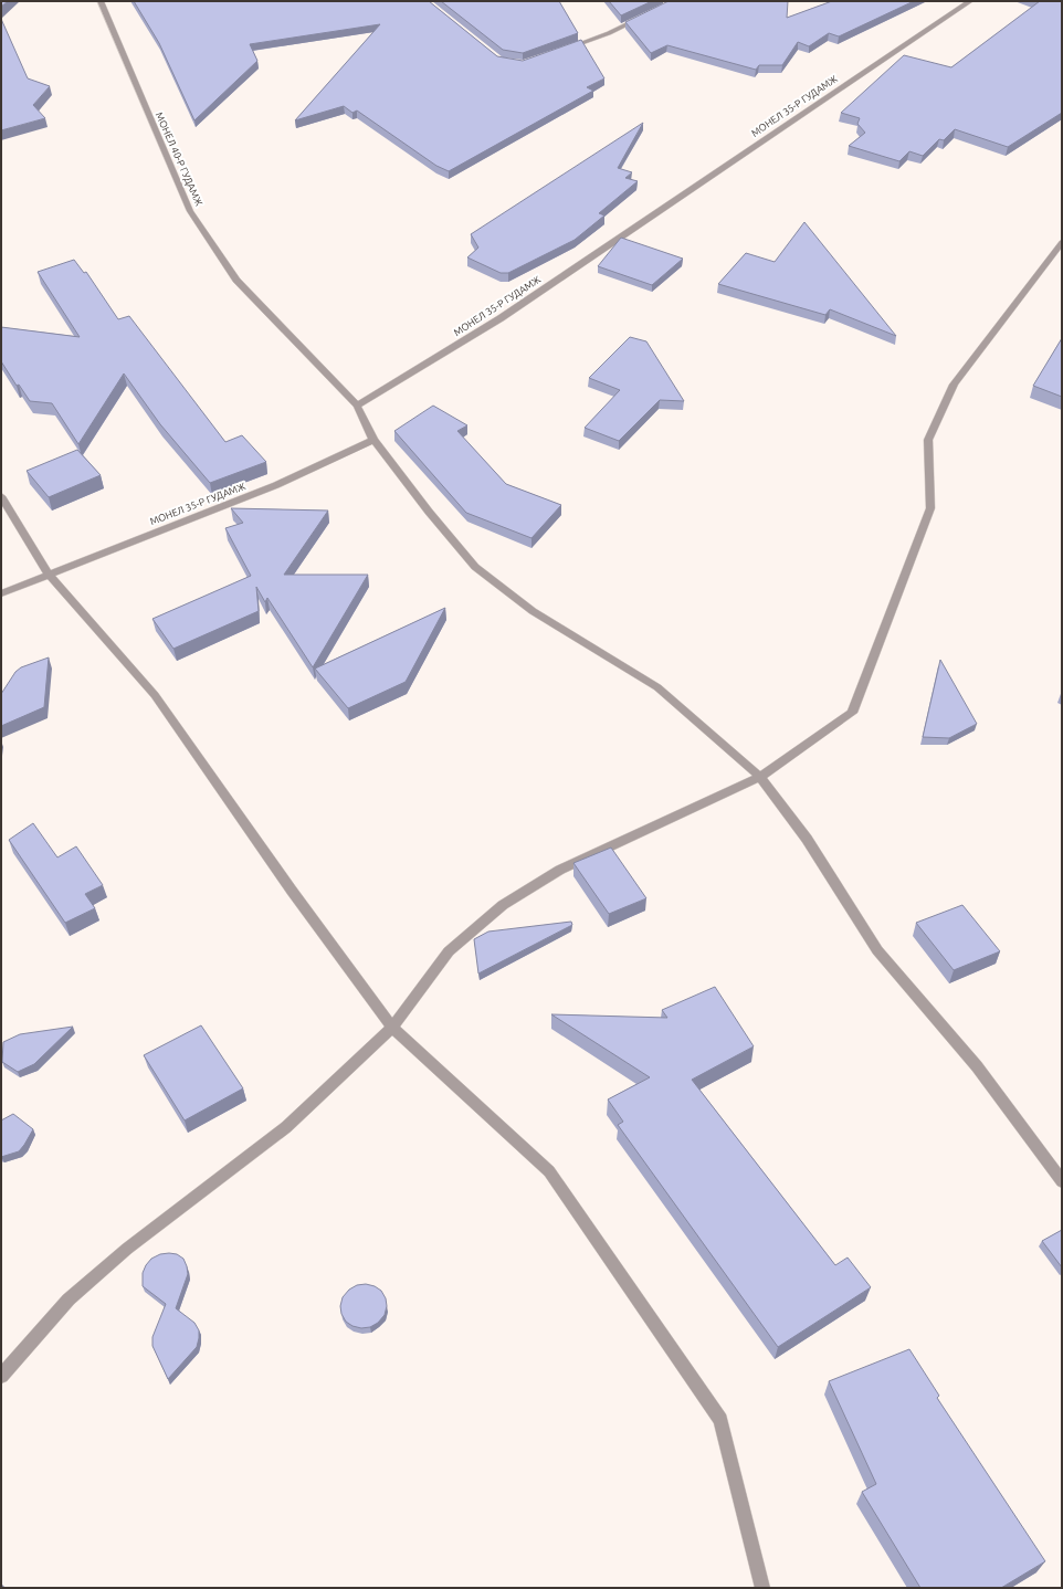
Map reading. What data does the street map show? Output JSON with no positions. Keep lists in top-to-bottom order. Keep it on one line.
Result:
{"streets":{"street":["МОНЕЛ 35-Р ГУДАМЖ","МОНЕЛ 40-Р ГУДАМЖ"]},"crossings":[["МОНЕЛ 35-Р ГУДАМЖ","МОНЕЛ 40-Р ГУДАМЖ"]]}
